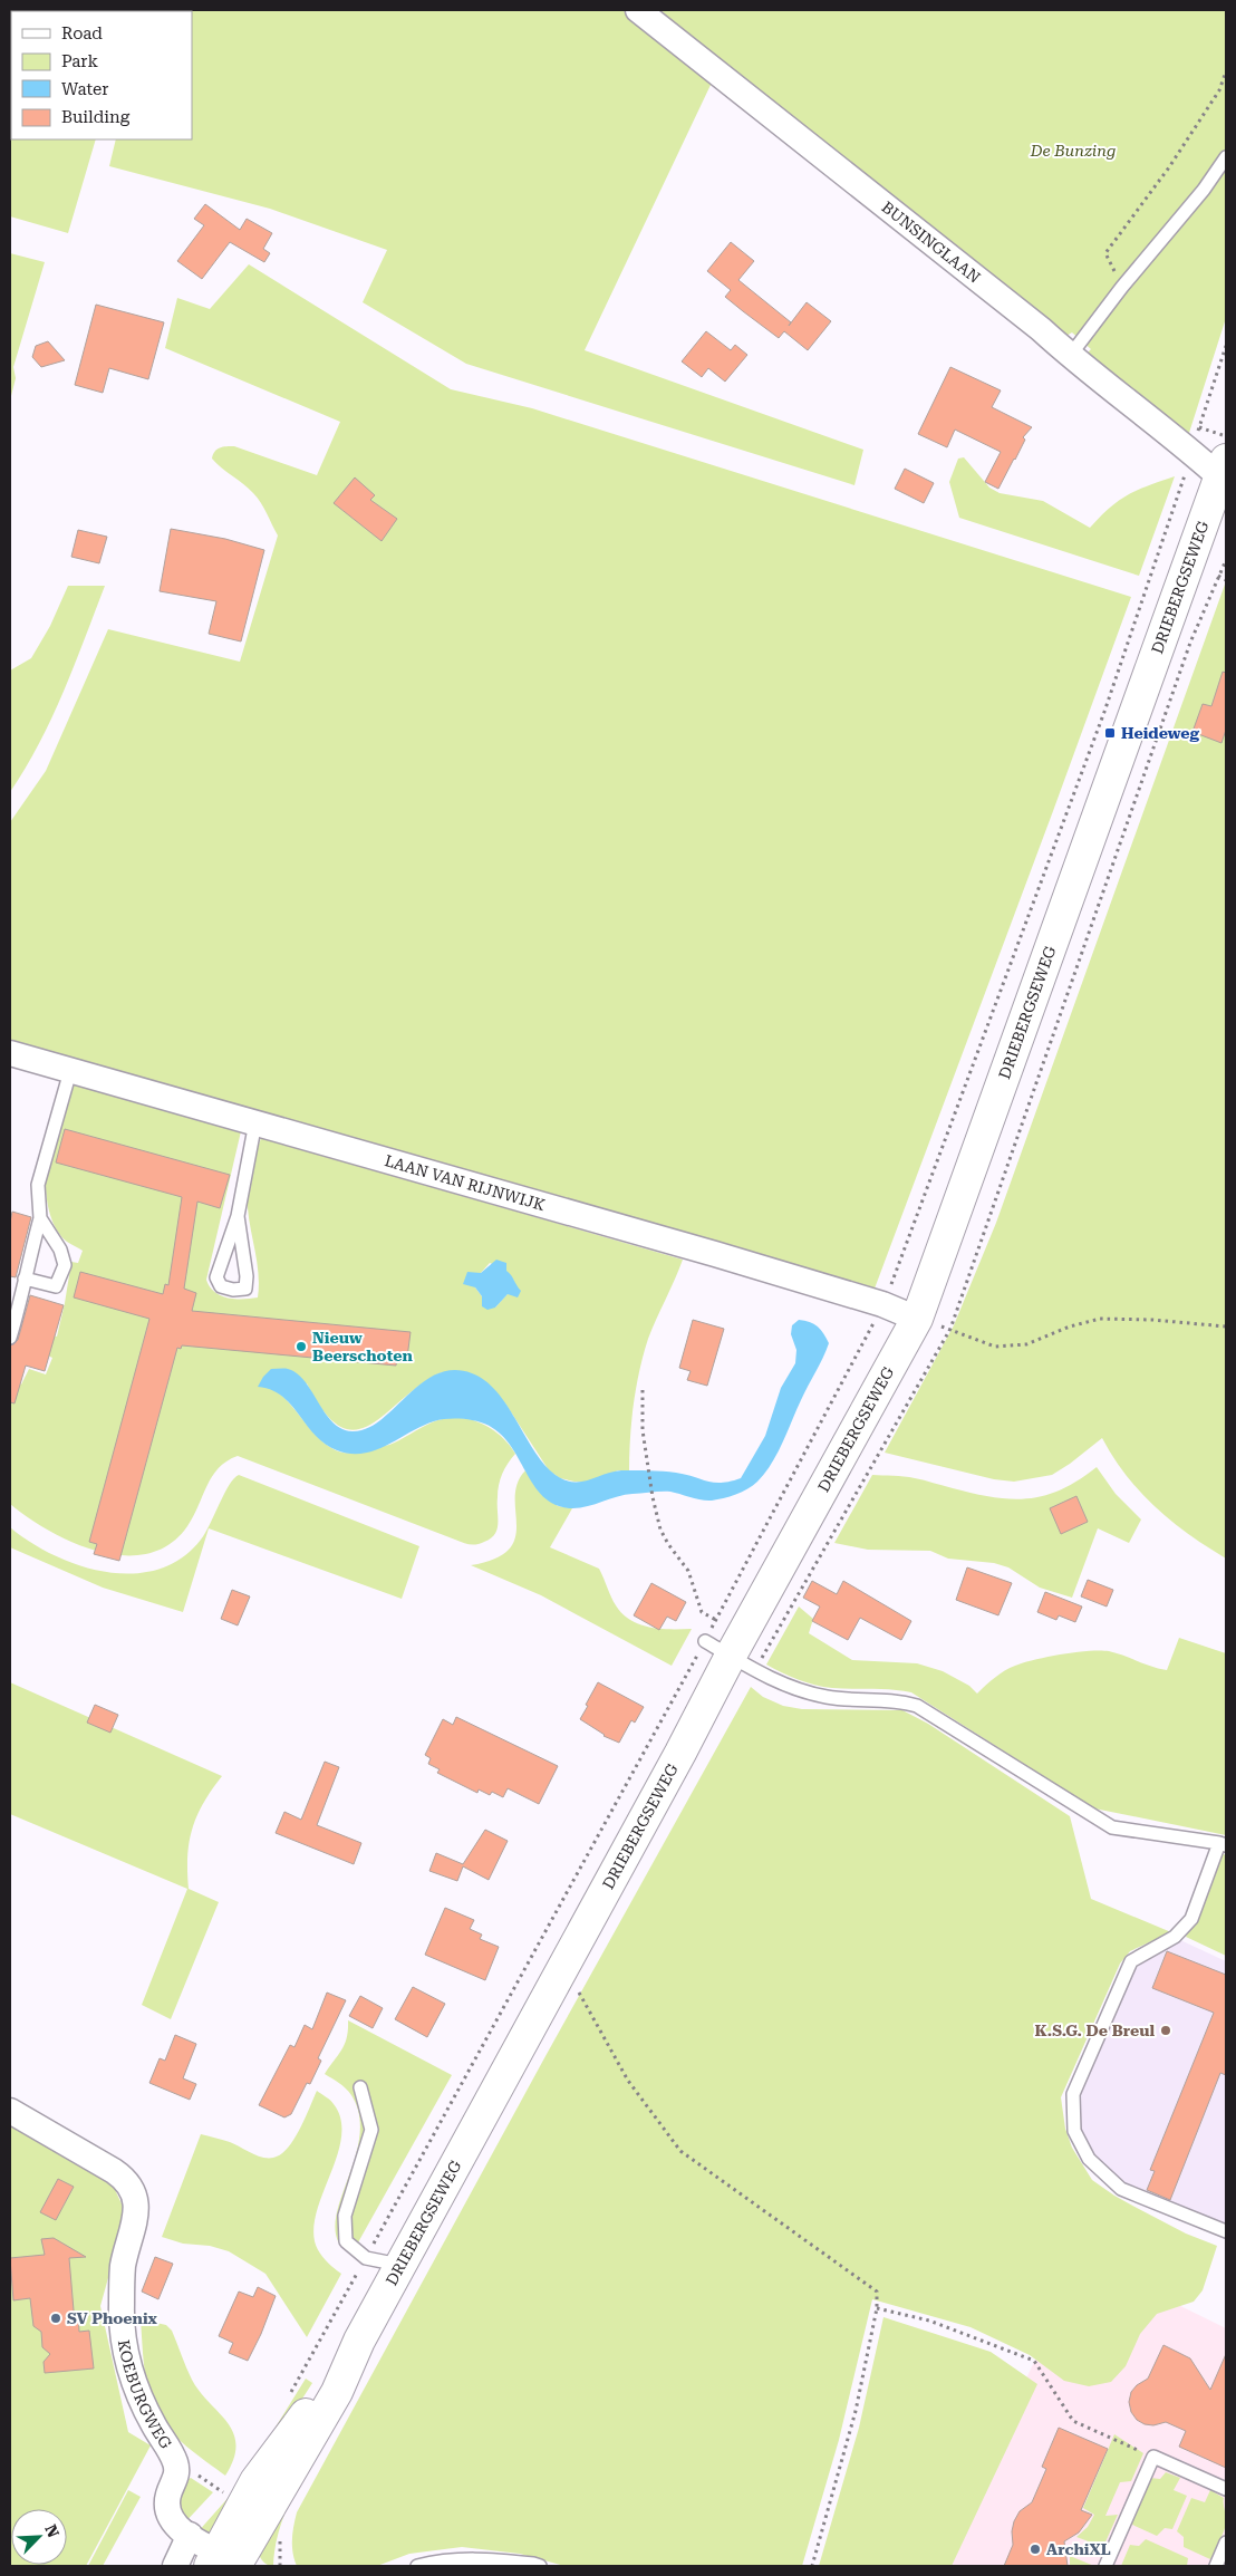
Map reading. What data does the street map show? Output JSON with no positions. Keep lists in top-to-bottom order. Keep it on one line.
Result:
{"streets":{"main road":["DRIEBERGSEWEG"],"street":["BUNSINGLAAN","LAAN VAN RIJNWIJK","KOEBURGWEG"]},"crossings":[["BUNSINGLAAN","DRIEBERGSEWEG"],["DRIEBERGSEWEG","LAAN VAN RIJNWIJK"]],"parks":["De Bunzing"],"places":{"transit":["Heideweg"],"other":["Nieuw Beerschoten","K.S.G. De Breul","SV Phoenix","ArchiXL"]},"legend":["Road","Park","Water","Building"],"north":"top right"}
